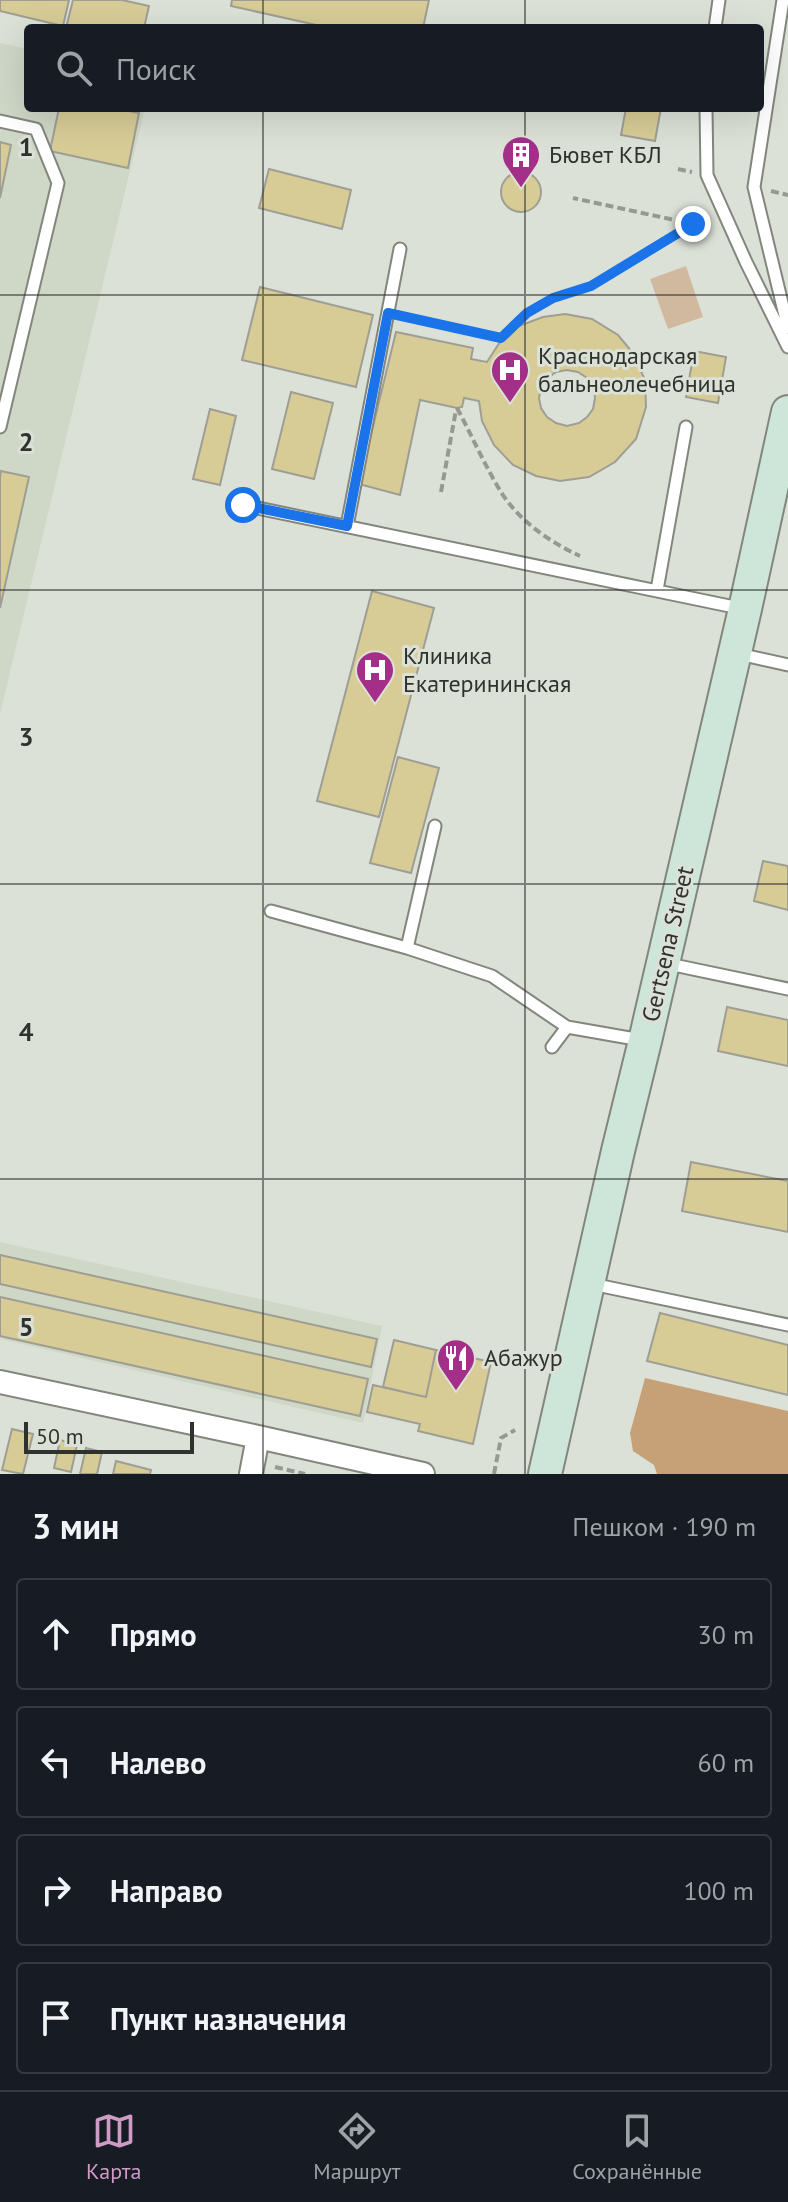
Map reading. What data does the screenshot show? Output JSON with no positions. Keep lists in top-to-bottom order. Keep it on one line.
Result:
{"streets":{"main road":["Gertsena Street"]},"places":{"building":["Бювет КБЛ"],"hospital":["Краснодарская бальнеолечебница","Клиника Екатерининская"],"restaurant":["Абажур"]},"scale_bar":"50 m","page":{"search":"Поиск","scale":"50 m","heading":["3 мин","Пешком · 190 m"],"list":[["Прямо","30 m"],["Налево","60 m"],["Направо","100 m"],"Пункт назначения"],"nav":["Карта","Маршрут","Сохранённые"]},"grid":{"rows":["1","2","3","4","5"]}}
